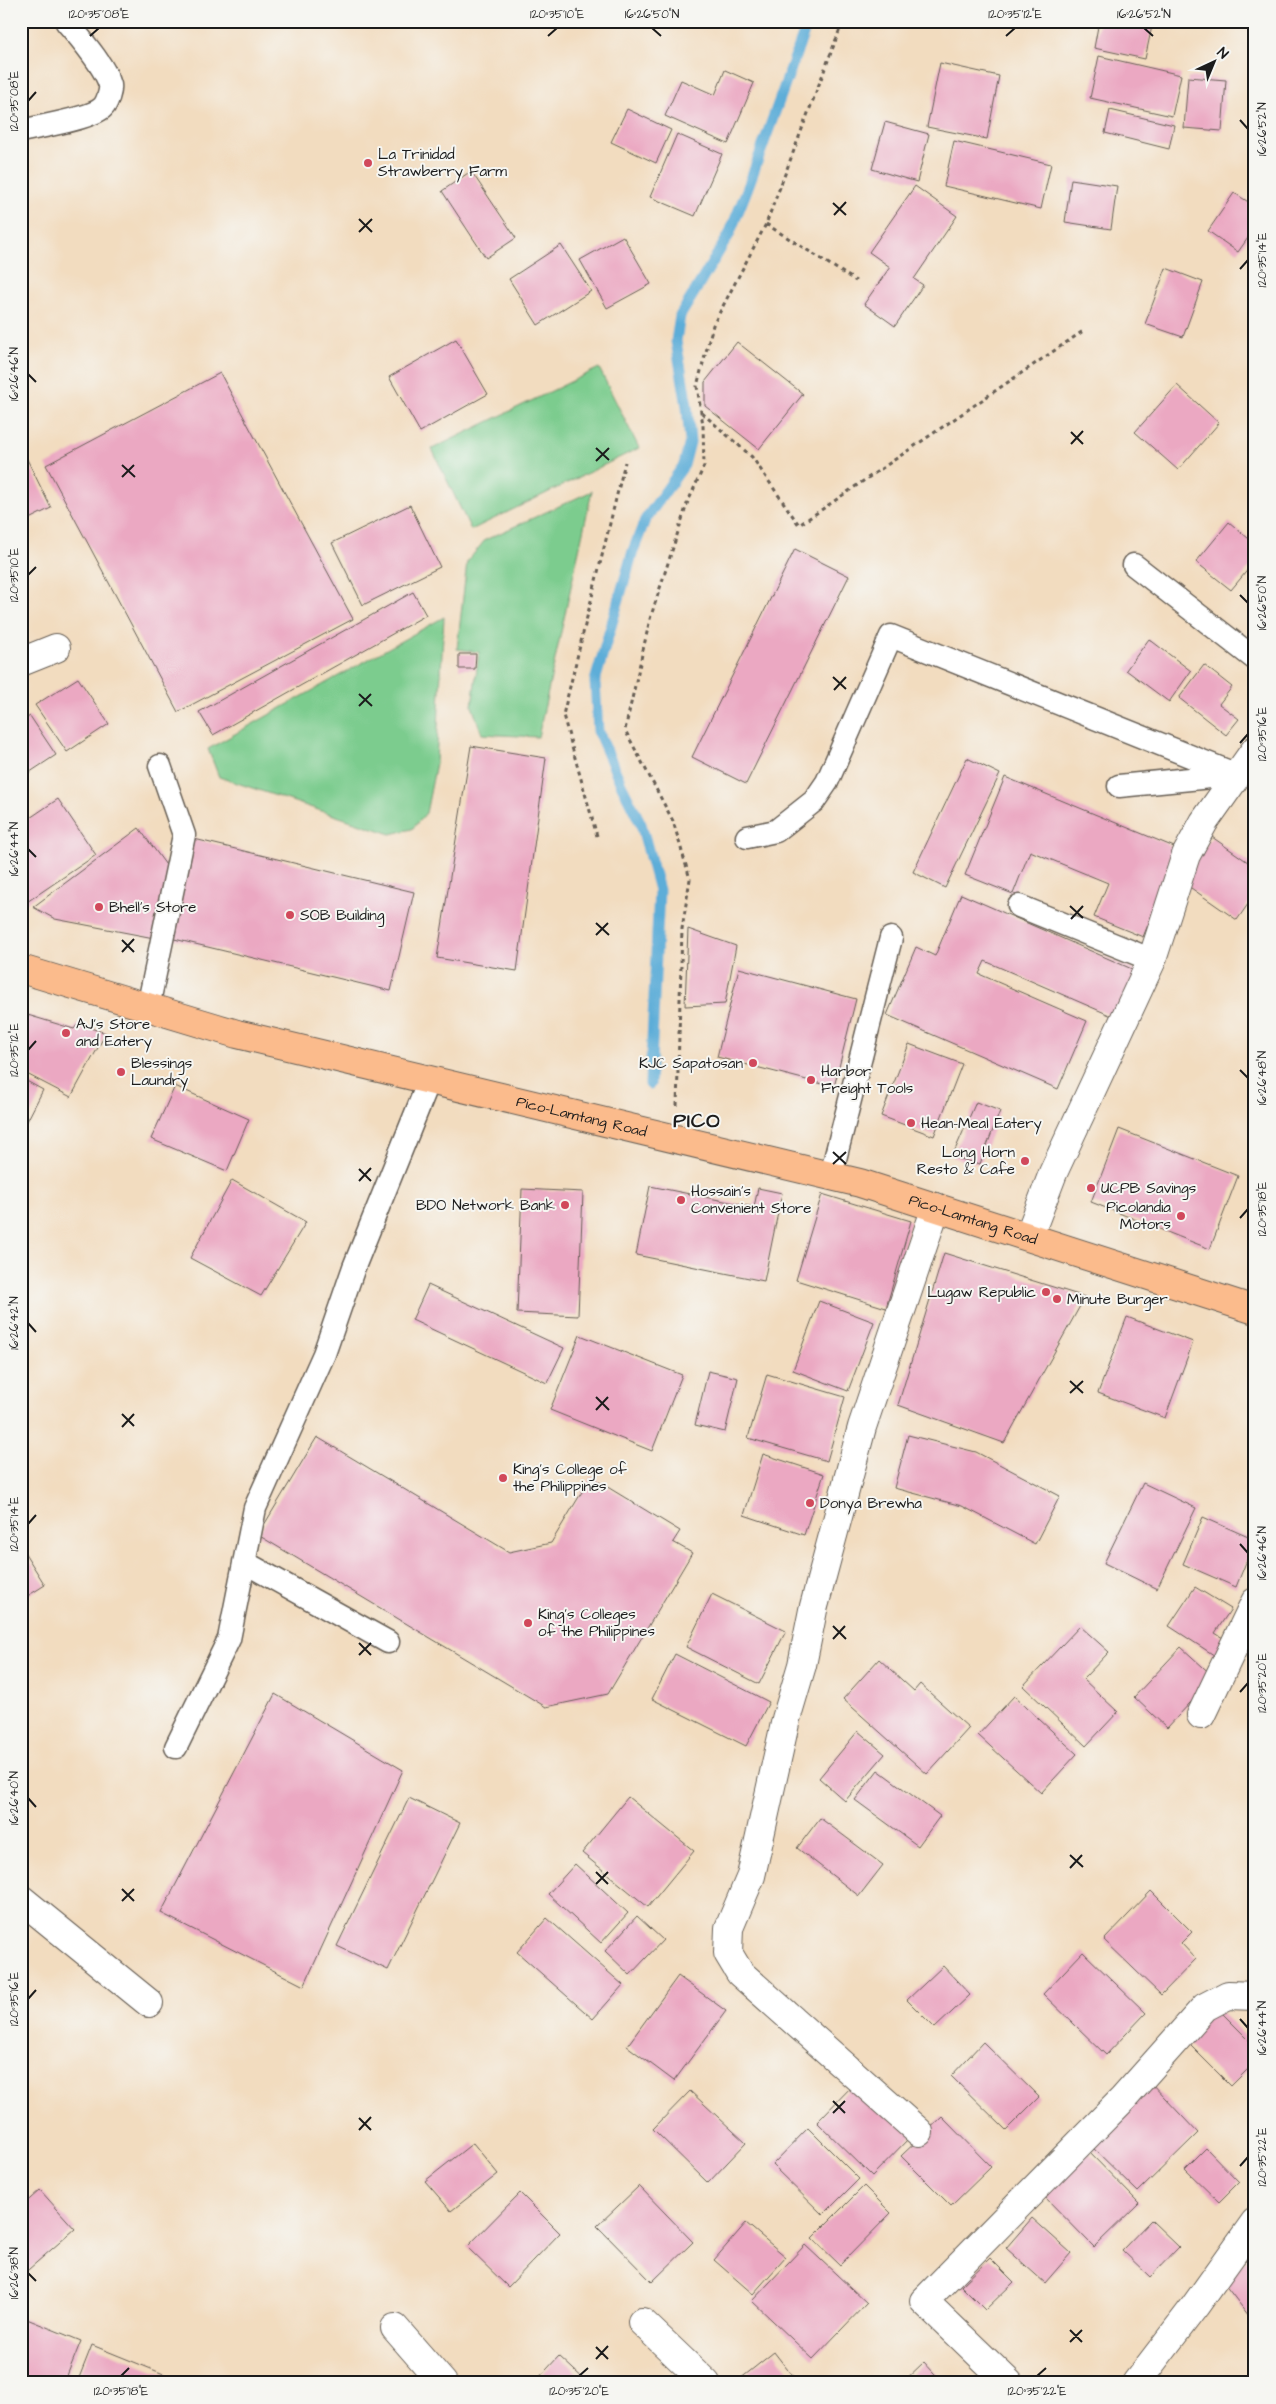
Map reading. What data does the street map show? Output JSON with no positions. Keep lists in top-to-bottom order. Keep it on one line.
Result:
{"streets":{"main road":["Pico-Lamtang Road"]},"districts":["PICO"],"places":["La Trinidad Strawberry Farm","Bhell's Store","SOB Building","AJ's Store and Eatery","KJC Sapatosan","Blessings Laundry","Harbor Freight Tools","Hean-Meal Eatery","Long Horn Resto & Cafe","UCPB Savings","Hossain's Convenient Store","BDO Network Bank","Picolandia Motors","Lugaw Republic","Minute Burger","King's College of the Philippines","Donya Brewha","King's Colleges of the Philippines"],"north":"top right","coordinates":["120°35'08\"E","120°35'10\"E","16°26'50\"N","120°35'12\"E","16°26'52\"N","120°35'14\"E","16°26'46\"N","120°35'16\"E","16°26'44\"N","16°26'48\"N","120°35'18\"E","16°26'42\"N","120°35'20\"E","16°26'40\"N","120°35'22\"E","16°26'38\"N"]}
